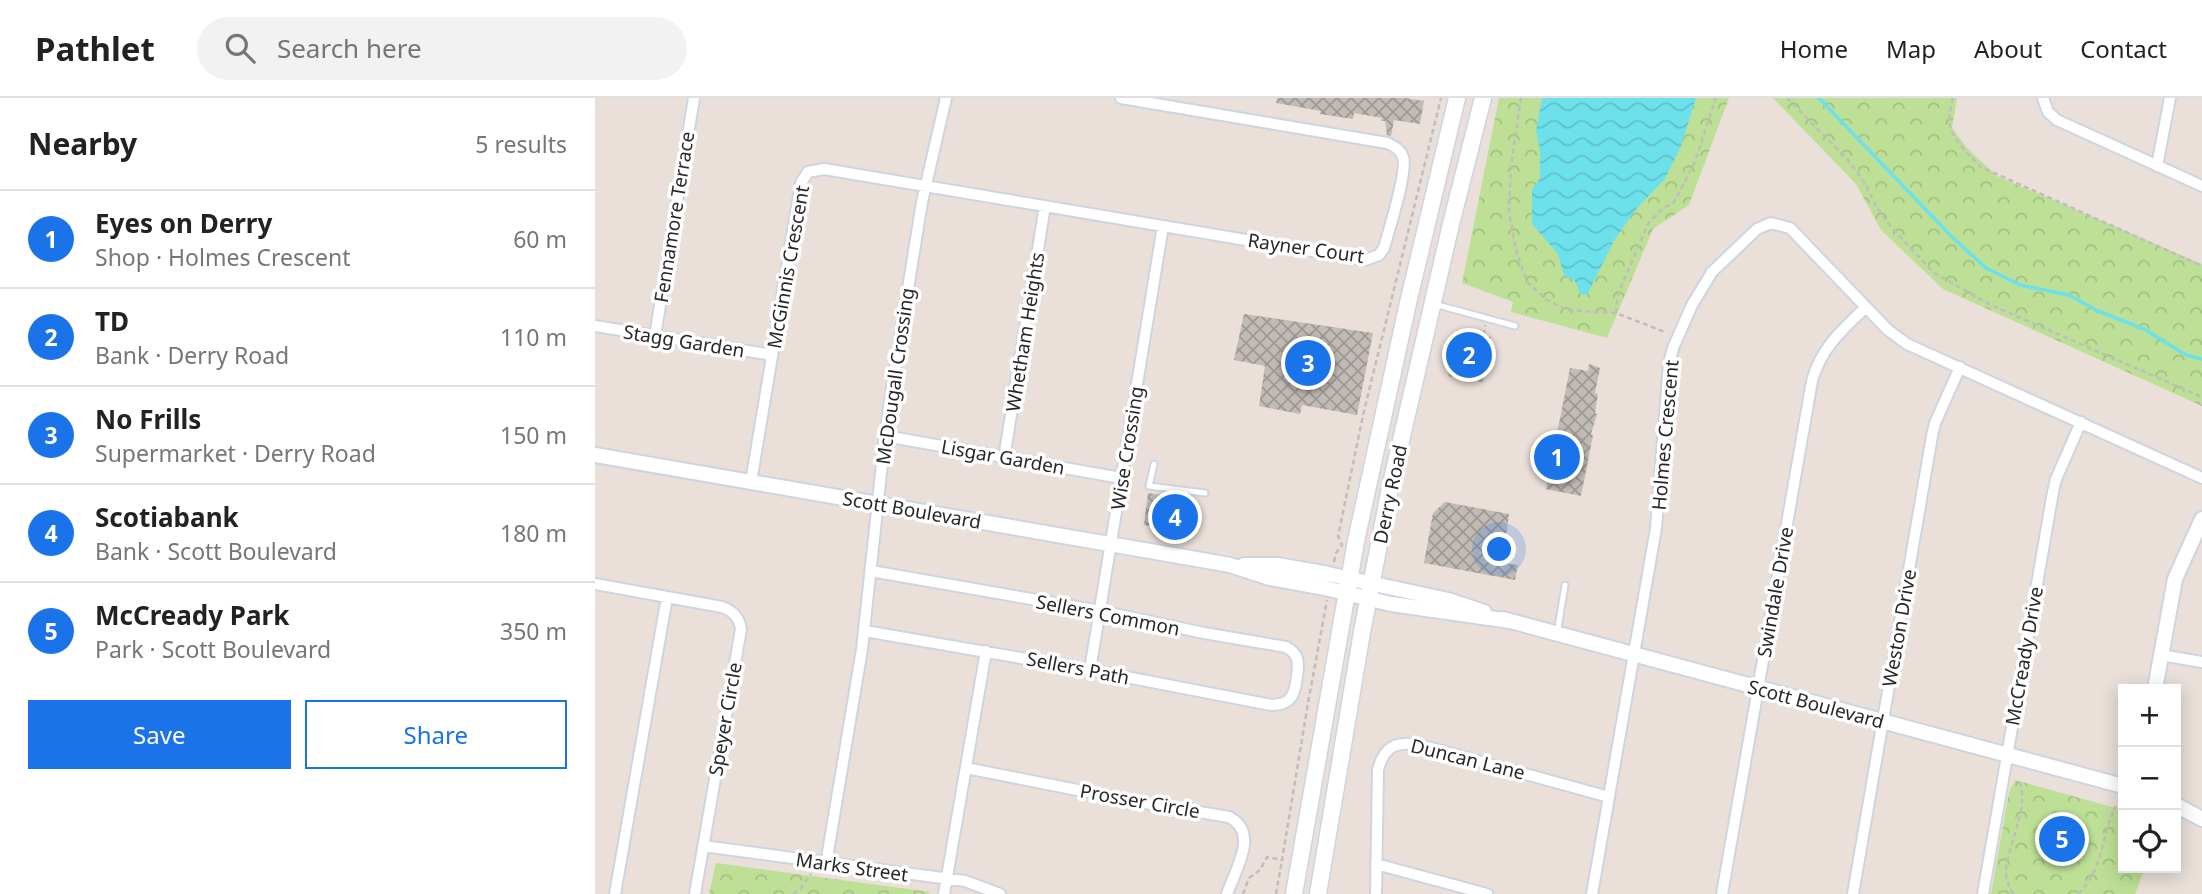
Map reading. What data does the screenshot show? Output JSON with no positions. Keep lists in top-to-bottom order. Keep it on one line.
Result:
{"streets":{"main road":["Derry Road"],"street":["Fennamore Terrace","Rayner Court","McGinnis Crescent","Whetham Heights","Stagg Garden","McDougall Crossing","Holmes Crescent","Wise Crossing","Lisgar Garden","Scott Boulevard","Swindale Drive","Sellers Common","Weston Drive","McCready Drive","Sellers Path","Speyer Circle","Duncan Lane","Prosser Circle","Marks Street"]},"crossings":[["Fennamore Terrace","Stagg Garden"],["Rayner Court","McGinnis Crescent"],["Rayner Court","Whetham Heights"],["Rayner Court","McDougall Crossing"],["Rayner Court","Wise Crossing"],["McGinnis Crescent","Stagg Garden"],["McGinnis Crescent","McDougall Crossing"],["McGinnis Crescent","Scott Boulevard"],["Whetham Heights","Lisgar Garden"],["McDougall Crossing","Lisgar Garden"],["McDougall Crossing","Scott Boulevard"],["McDougall Crossing","Sellers Common"],["McDougall Crossing","Sellers Path"],["McDougall Crossing","Marks Street"],["Holmes Crescent","Scott Boulevard"],["Holmes Crescent","Swindale Drive"],["Holmes Crescent","Weston Drive"],["Holmes Crescent","McCready Drive"],["Holmes Crescent","Duncan Lane"],["Wise Crossing","Lisgar Garden"],["Wise Crossing","Scott Boulevard"],["Wise Crossing","Sellers Common"],["Wise Crossing","Sellers Path"],["Derry Road","Scott Boulevard"],["Scott Boulevard","Swindale Drive"],["Scott Boulevard","Weston Drive"],["Scott Boulevard","McCready Drive"],["Sellers Common","Sellers Path"],["Speyer Circle","Marks Street"]],"page":{"header":"Pathlet","search":"Search here","nav":["Home","Map","About","Contact"],"heading":["Nearby","5 results"],"list":[{"mark":"1","name":"Eyes on Derry","note":"Shop · Holmes Crescent","value":"60 m"},{"mark":"2","name":"TD","note":"Bank · Derry Road","value":"110 m"},{"mark":"3","name":"No Frills","note":"Supermarket · Derry Road","value":"150 m"},{"mark":"4","name":"Scotiabank","note":"Bank · Scott Boulevard","value":"180 m"},{"mark":"5","name":"McCready Park","note":"Park · Scott Boulevard","value":"350 m"}],"pins":["2","3","1","4","5"],"buttons":["Save","Share"],"map_buttons":["+","−"]}}
